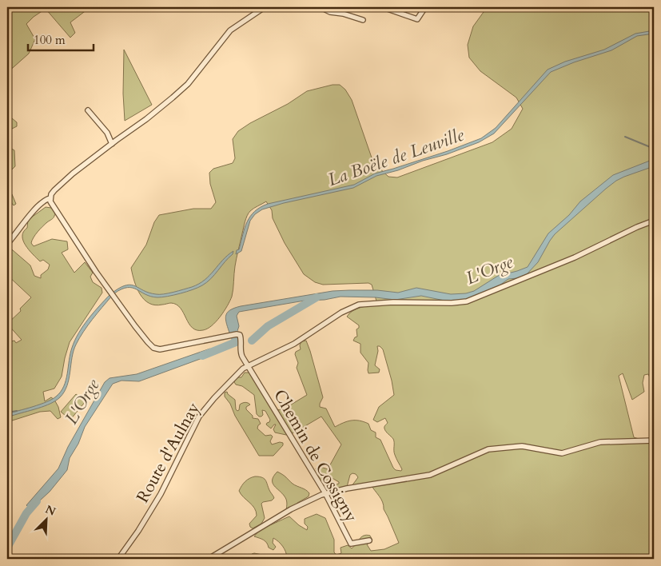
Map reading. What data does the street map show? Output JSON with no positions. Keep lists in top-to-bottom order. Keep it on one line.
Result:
{"streets":{"street":["Route d'Aulnay","Chemin de Cossigny"]},"crossings":[["Route d'Aulnay","Chemin de Cossigny"]],"water":["La Boële de Leuville","L'Orge"],"scale_bar":"100 m","north":"top right"}
